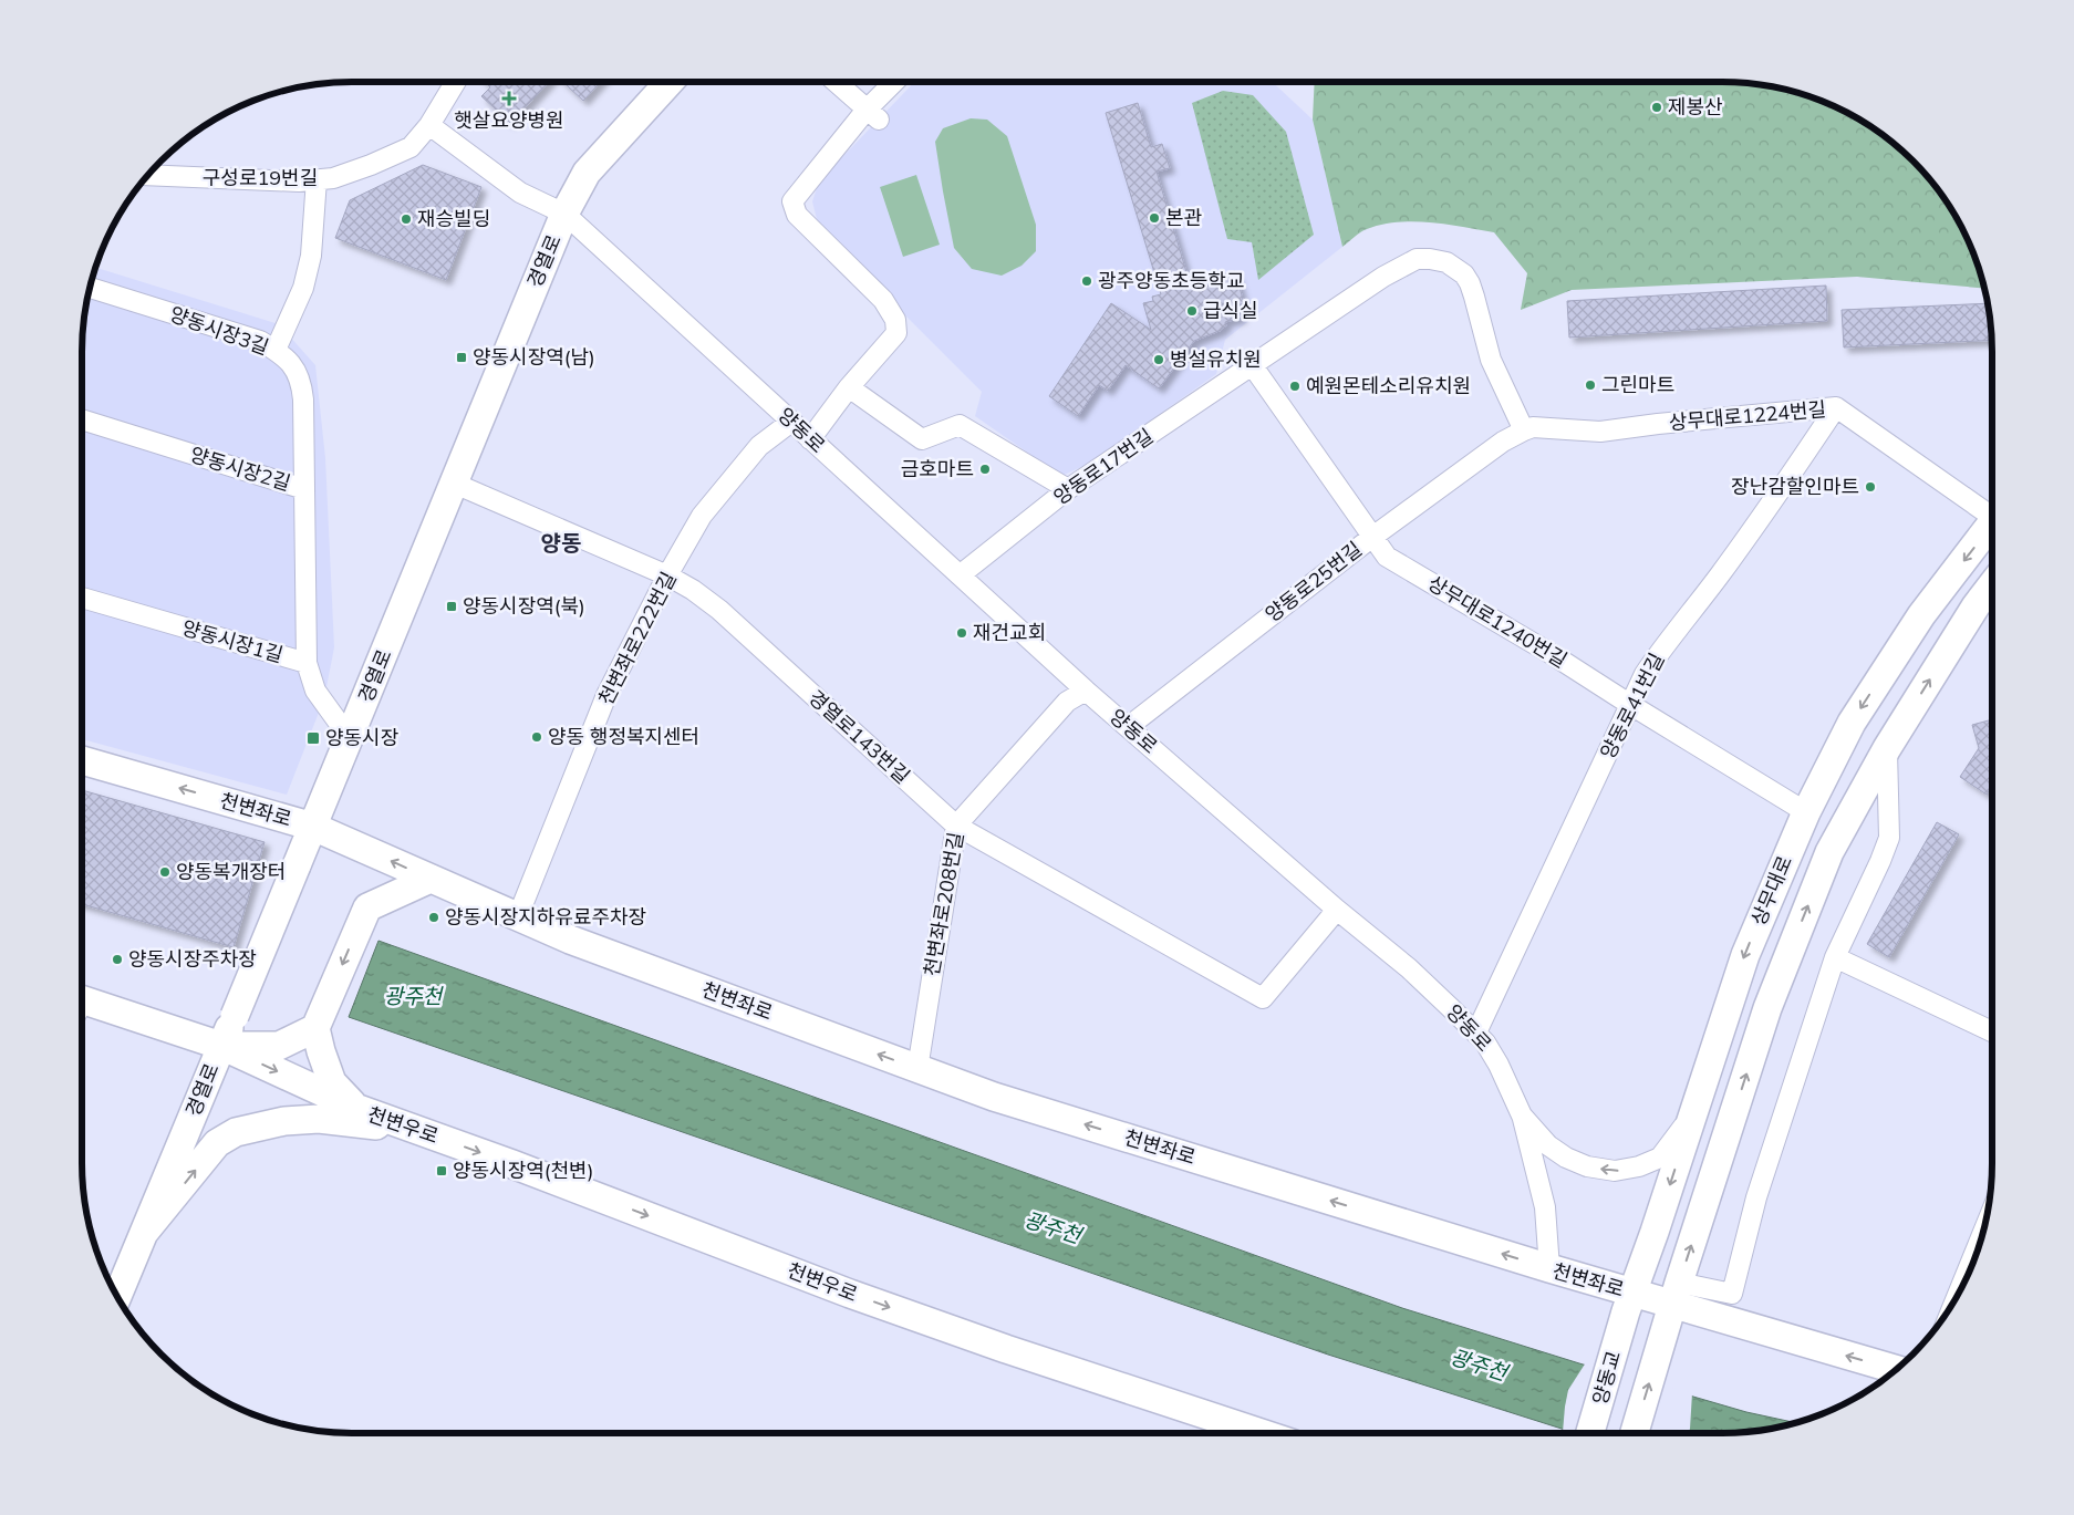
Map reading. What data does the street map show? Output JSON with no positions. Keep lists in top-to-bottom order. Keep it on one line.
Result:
{"streets":{"street":["구성로19번길","경열로","양동시장3길","상무대로1224번길","양동로","양동로17번길","양동시장2길","양동로25번길","상무대로1240번길","천변좌로222번길","양동시장1길","양동로41번길","경열로143번길","천변좌로","상무대로","천변좌로208번길","천변우로","양동교"]},"crossings":[["경열로","양동로"],["경열로","양동시장1길"],["경열로","경열로143번길"],["경열로","천변좌로"],["경열로","천변우로"],["양동시장3길","양동시장2길"],["상무대로1224번길","양동로17번길"],["상무대로1224번길","양동로25번길"],["상무대로1224번길","양동로41번길"],["양동로","양동로17번길"],["양동로","양동로25번길"],["양동로","천변좌로222번길"],["양동로","양동로41번길"],["양동로","경열로143번길"],["양동로","상무대로"],["양동로","천변좌로208번길"],["양동로17번길","상무대로1240번길"],["양동시장2길","양동시장1길"],["양동로25번길","상무대로1240번길"],["상무대로1240번길","양동로41번길"],["상무대로1240번길","상무대로"],["천변좌로222번길","경열로143번길"],["천변좌로222번길","천변좌로"],["경열로143번길","천변좌로208번길"],["천변좌로","상무대로"],["천변좌로","천변좌로208번길"],["천변좌로","양동교"],["상무대로","양동교"]],"one_way":["천변좌로","천변우로"],"districts":["양동"],"water":["광주천"],"places":{"health":["햇살요양병원"],"other":["제봉산","본관","재승빌딩","광주양동초등학교","급식실","병설유치원","그린마트","예원몬테소리유치원","금호마트","장난감할인마트","재건교회","양동 행정복지센터","양동복개장터","양동시장지하유료주차장","양동시장주차장"],"transit":["양동시장역(남)","양동시장역(북)","양동시장","양동시장역(천변)"]}}
